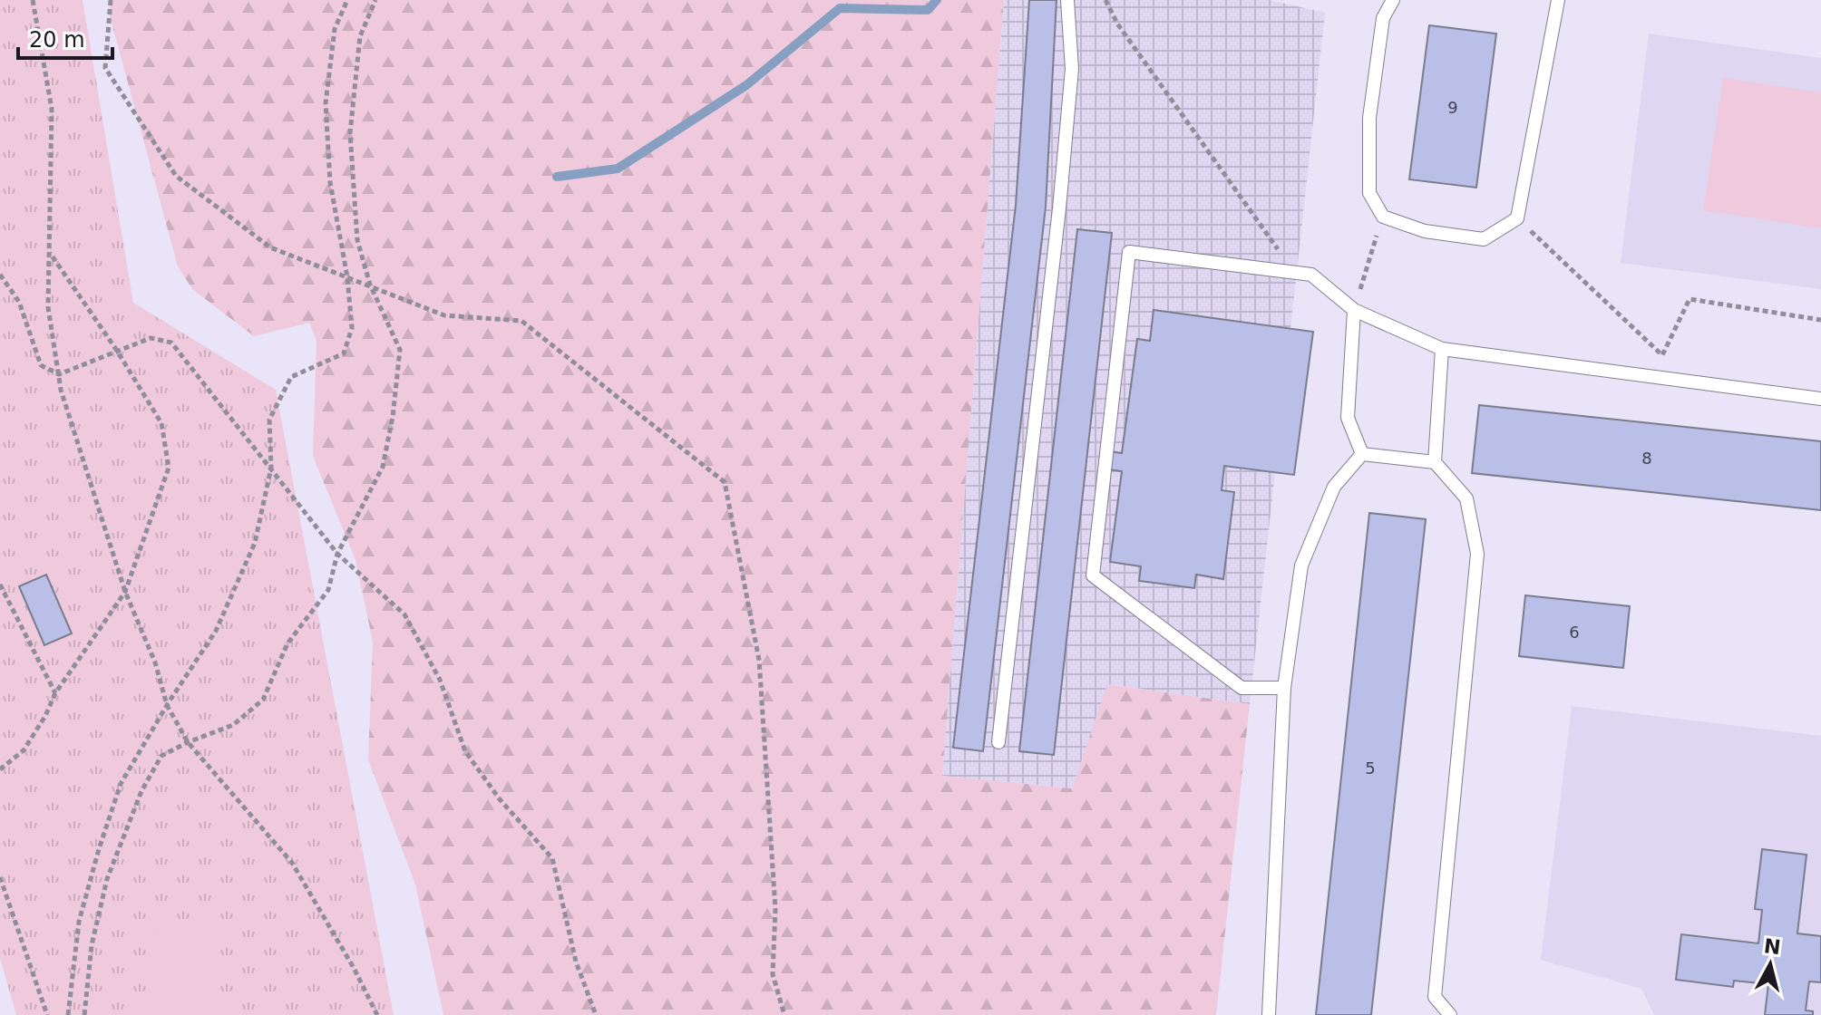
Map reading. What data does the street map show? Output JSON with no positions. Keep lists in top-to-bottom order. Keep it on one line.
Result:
{"house_numbers":["9","8","6","5"],"scale_bar":"20 m","north":"top"}
